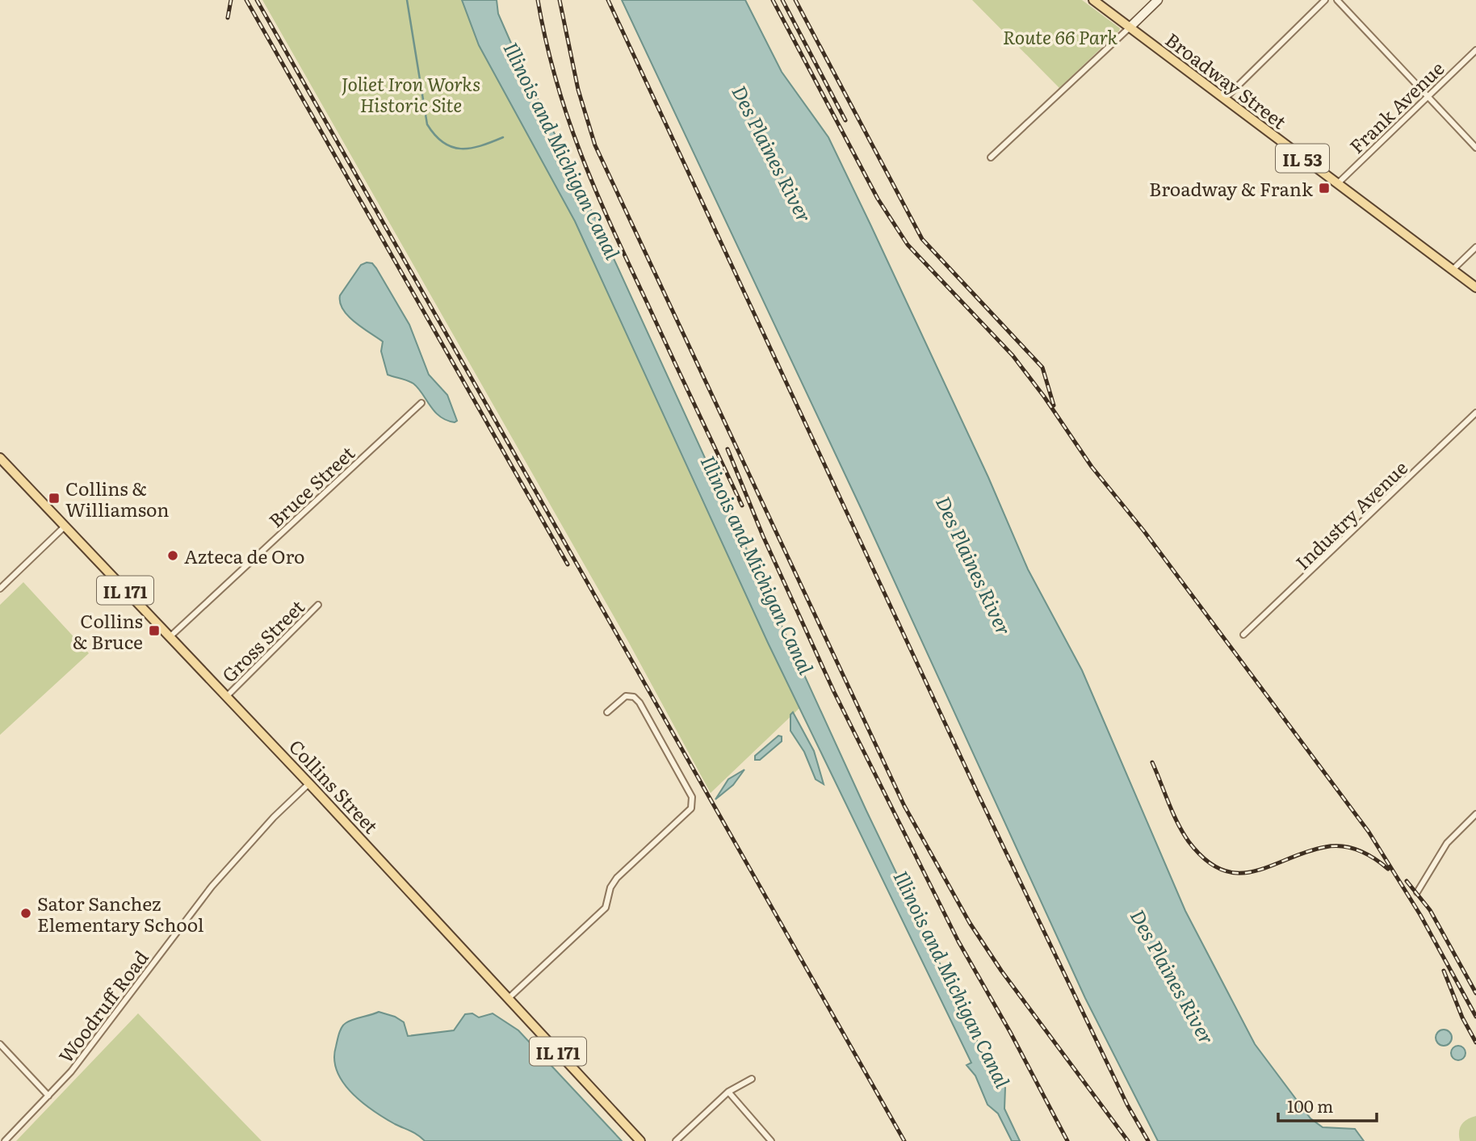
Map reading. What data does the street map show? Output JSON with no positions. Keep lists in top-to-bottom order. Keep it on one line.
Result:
{"streets":{"main road":["Broadway Street","IL 53","IL 171","Collins Street"],"street":["Frank Avenue","Bruce Street","Industry Avenue","Gross Street","Woodruff Road"]},"crossings":[["Broadway Street","Frank Avenue"],["Bruce Street","Collins Street"],["Gross Street","Collins Street"],["Collins Street","Woodruff Road"]],"water":["Illinois and Michigan Canal","Des Plaines River"],"parks":["Route 66 Park","Joliet Iron Works Historic Site"],"places":{"transit":["Broadway & Frank","Collins & Williamson","Collins & Bruce"],"other":["Azteca de Oro","Sator Sanchez Elementary School"]},"scale_bar":"100 m"}
